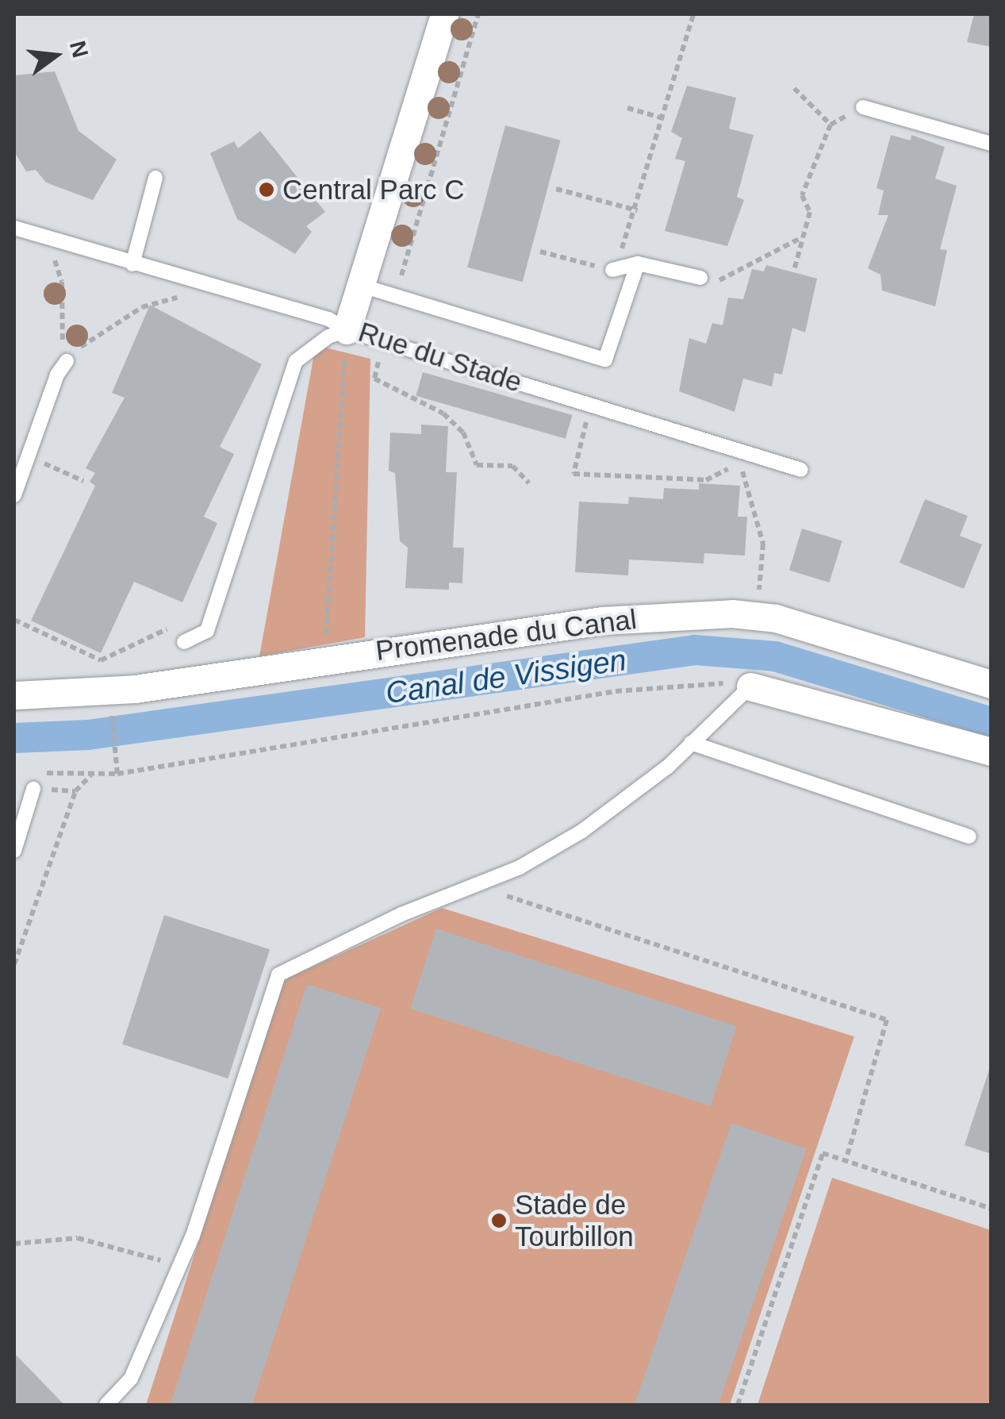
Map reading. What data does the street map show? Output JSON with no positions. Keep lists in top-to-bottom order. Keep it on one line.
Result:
{"streets":{"street":["Rue du Stade","Promenade du Canal"]},"water":["Canal de Vissigen"],"places":["Central Parc C","Stade de Tourbillon"],"north":"right"}
